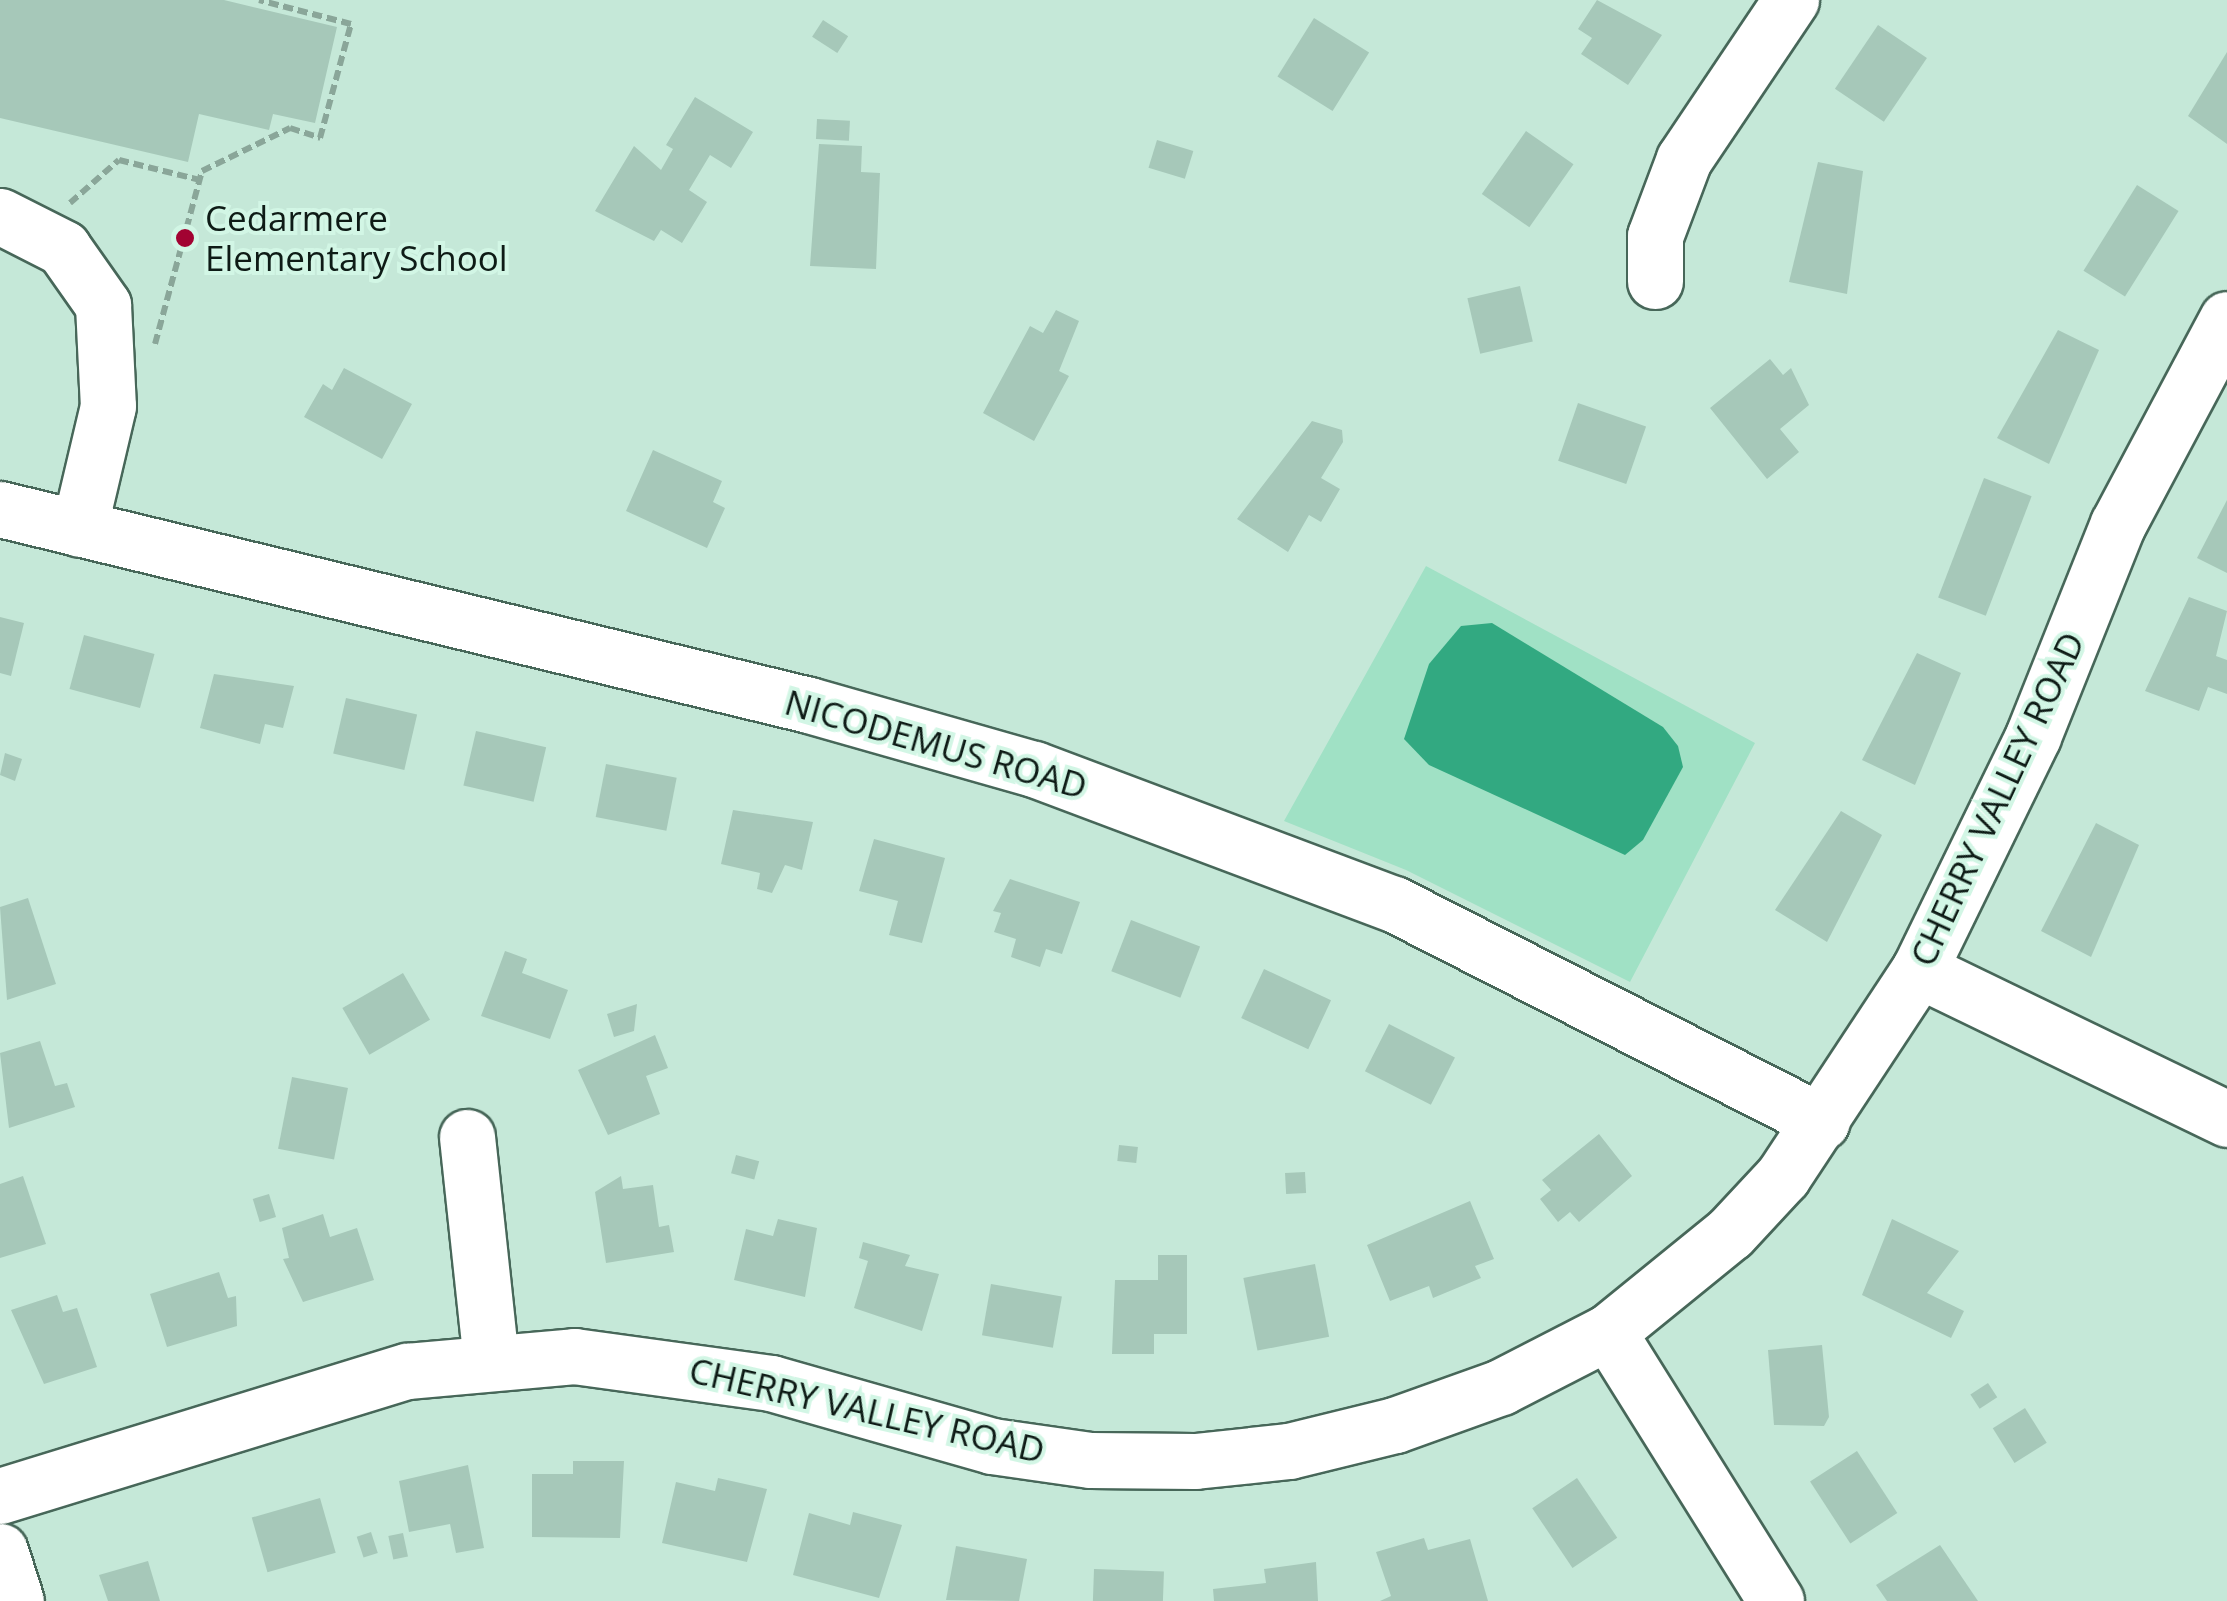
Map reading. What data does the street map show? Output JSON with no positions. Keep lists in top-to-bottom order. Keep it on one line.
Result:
{"streets":{"street":["NICODEMUS ROAD","CHERRY VALLEY ROAD"]},"crossings":[["NICODEMUS ROAD","CHERRY VALLEY ROAD"]],"places":["Cedarmere Elementary School"]}
